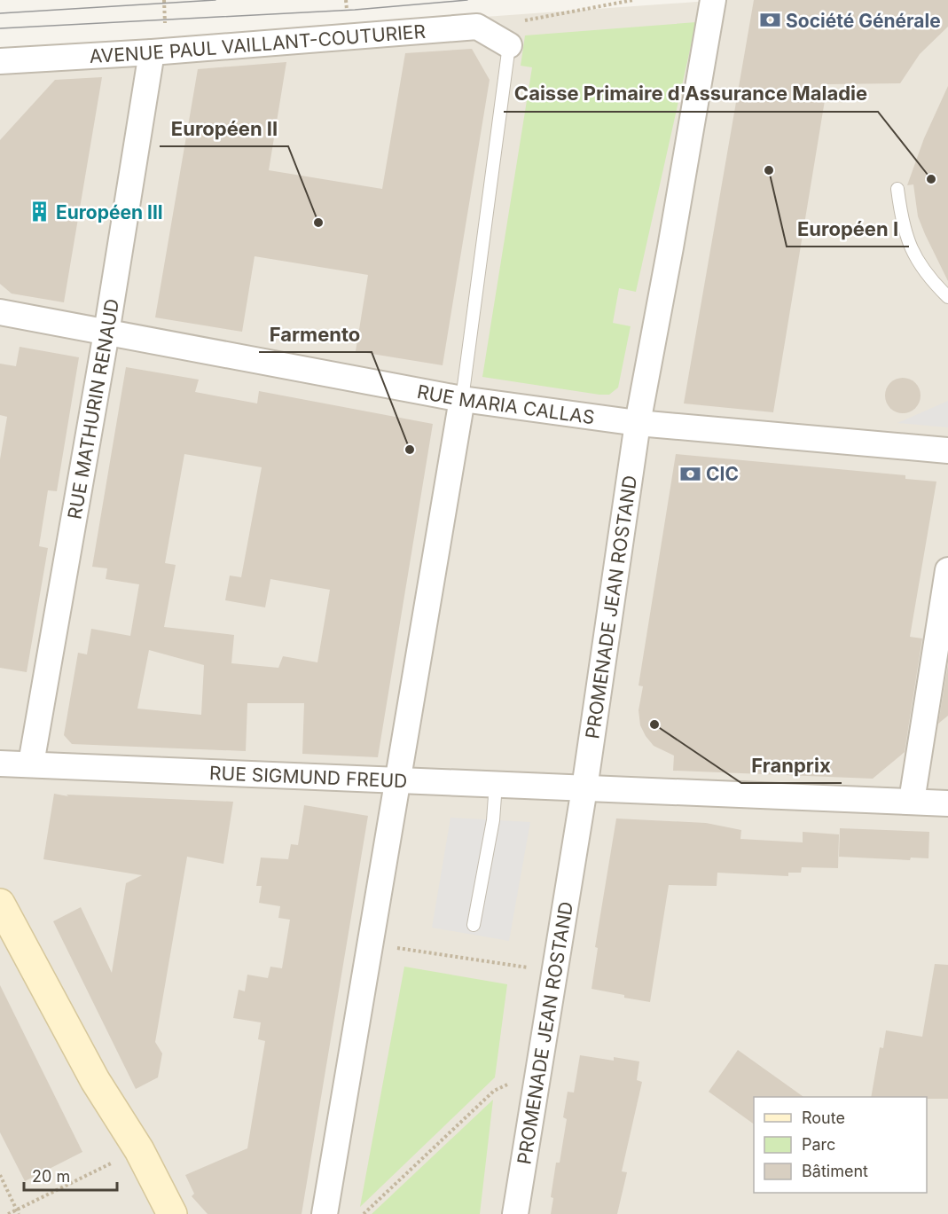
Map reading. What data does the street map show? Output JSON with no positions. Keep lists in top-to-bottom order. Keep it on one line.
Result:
{"streets":{"street":["AVENUE PAUL VAILLANT-COUTURIER","RUE MARIA CALLAS","RUE MATHURIN RENAUD","PROMENADE JEAN ROSTAND","RUE SIGMUND FREUD"]},"crossings":[["AVENUE PAUL VAILLANT-COUTURIER","RUE MATHURIN RENAUD"],["RUE MARIA CALLAS","RUE MATHURIN RENAUD"],["RUE MARIA CALLAS","PROMENADE JEAN ROSTAND"],["RUE MATHURIN RENAUD","RUE SIGMUND FREUD"],["PROMENADE JEAN ROSTAND","RUE SIGMUND FREUD"]],"places":{"bank":["Société Générale","CIC"],"other":["Européen I","Caisse Primaire d'Assurance Maladie","Européen II","Farmento","Franprix"],"building":["Européen III"]},"legend":["Route","Parc","Bâtiment"],"scale_bar":"20 m"}
